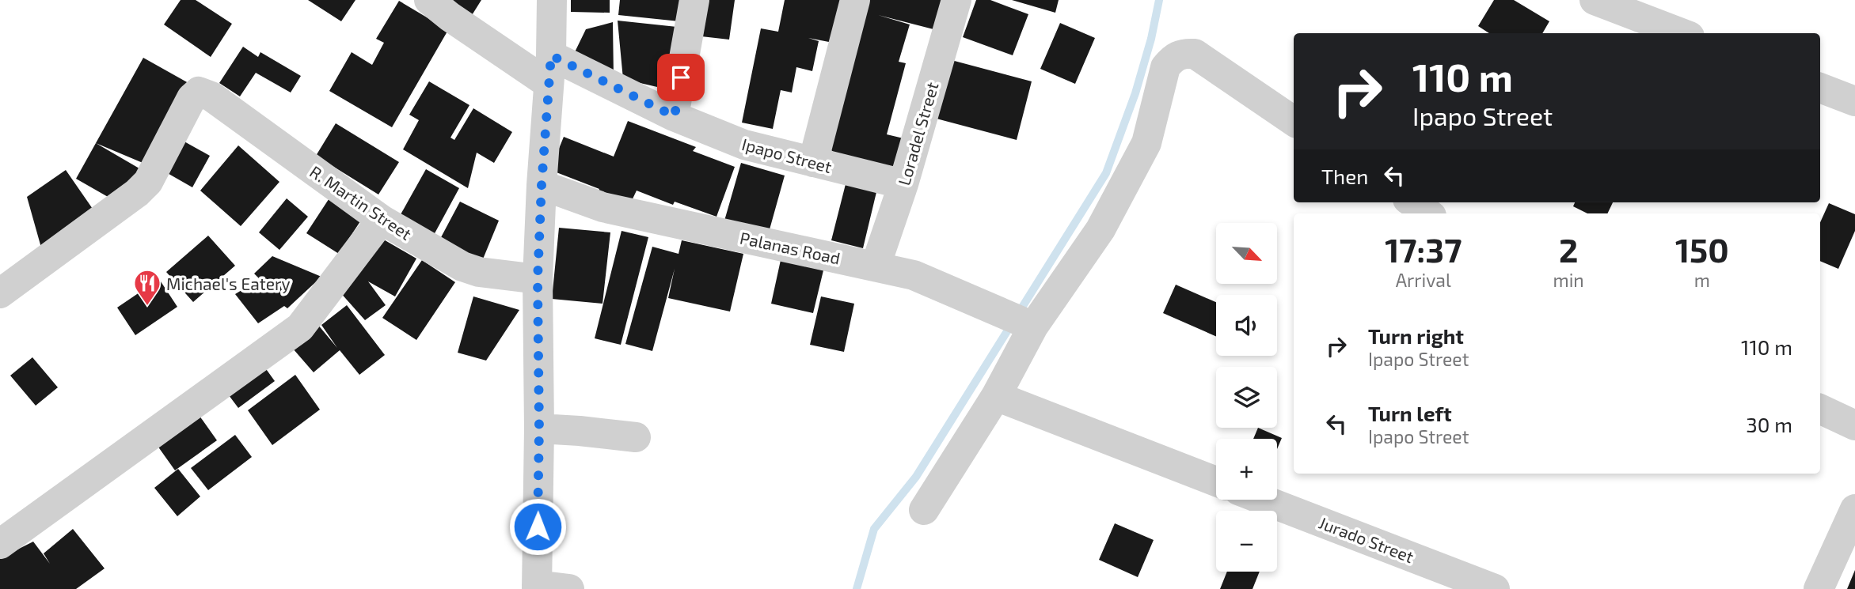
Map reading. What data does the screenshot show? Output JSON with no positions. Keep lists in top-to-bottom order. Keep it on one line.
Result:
{"streets":{"street":["Loradel Street","Ipapo Street","R. Martin Street","Palanas Road","Jurado Street"]},"crossings":[["Loradel Street","Ipapo Street"],["Loradel Street","Palanas Road"]],"places":{"restaurant":["Michael's Eatery"]},"north":"bottom right","page":{"turn":["110 m","Ipapo Street"],"then":"Then","eta":["17:37","Arrival","2","min","150","m"],"map_buttons":["+","−"],"list":[{"name":"Turn right","note":"Ipapo Street","value":"110 m"},{"name":"Turn left","note":"Ipapo Street","value":"30 m"}]}}
